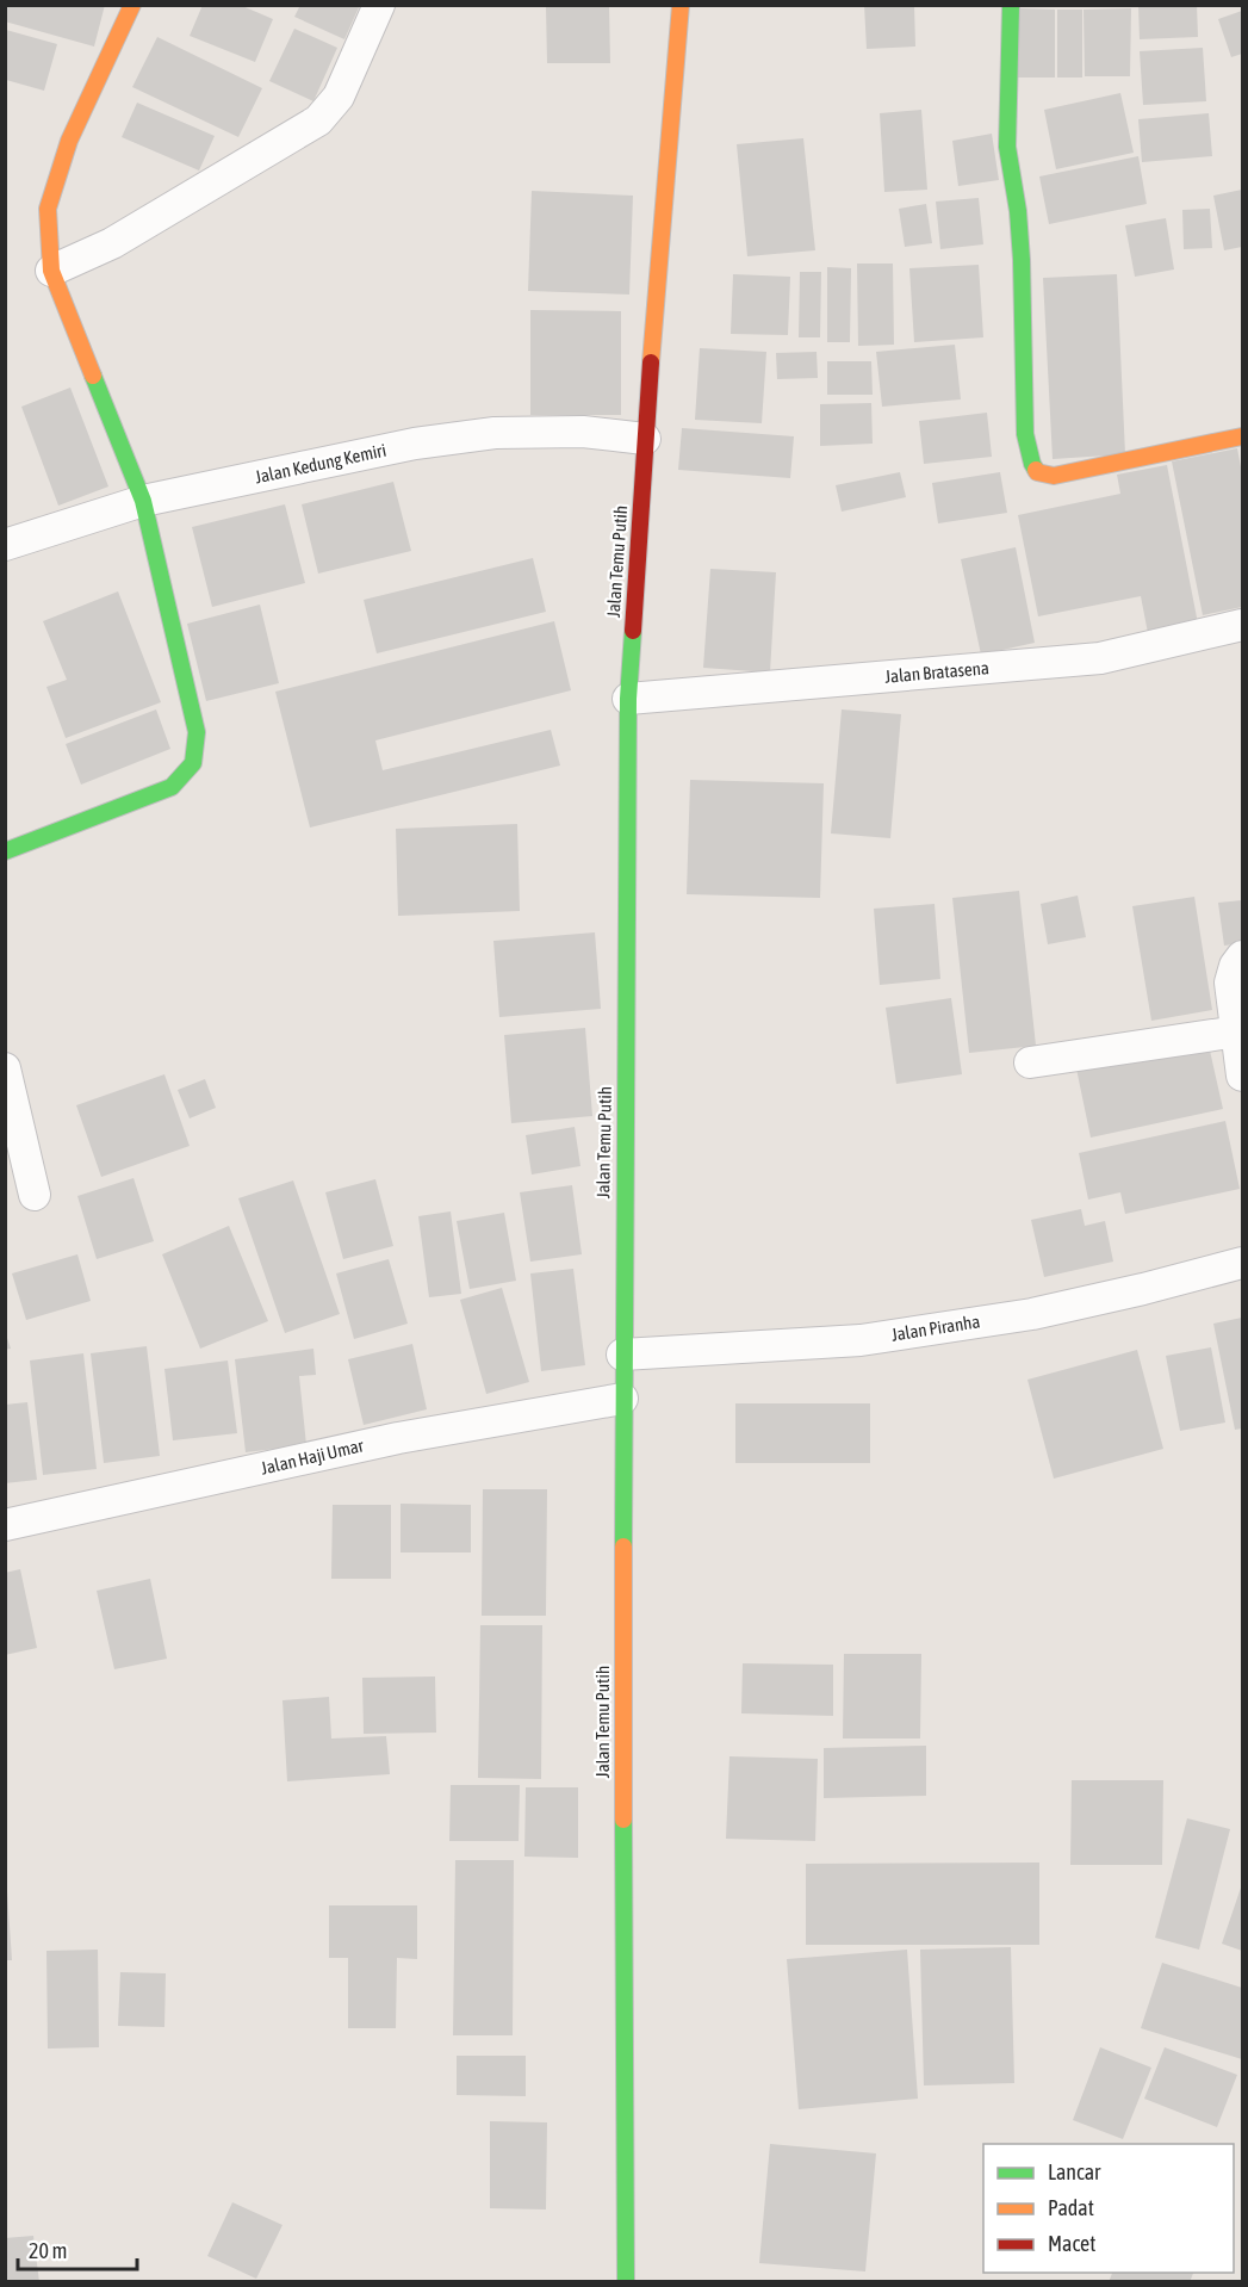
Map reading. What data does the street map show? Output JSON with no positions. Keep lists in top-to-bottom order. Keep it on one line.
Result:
{"streets":{"street":["Jalan Kedung Kemiri","Jalan Temu Putih","Jalan Bratasena","Jalan Piranha","Jalan Haji Umar"]},"crossings":[["Jalan Kedung Kemiri","Jalan Temu Putih"],["Jalan Temu Putih","Jalan Bratasena"],["Jalan Temu Putih","Jalan Piranha"],["Jalan Temu Putih","Jalan Haji Umar"]],"legend":["Lancar","Padat","Macet"],"scale_bar":"20 m"}
